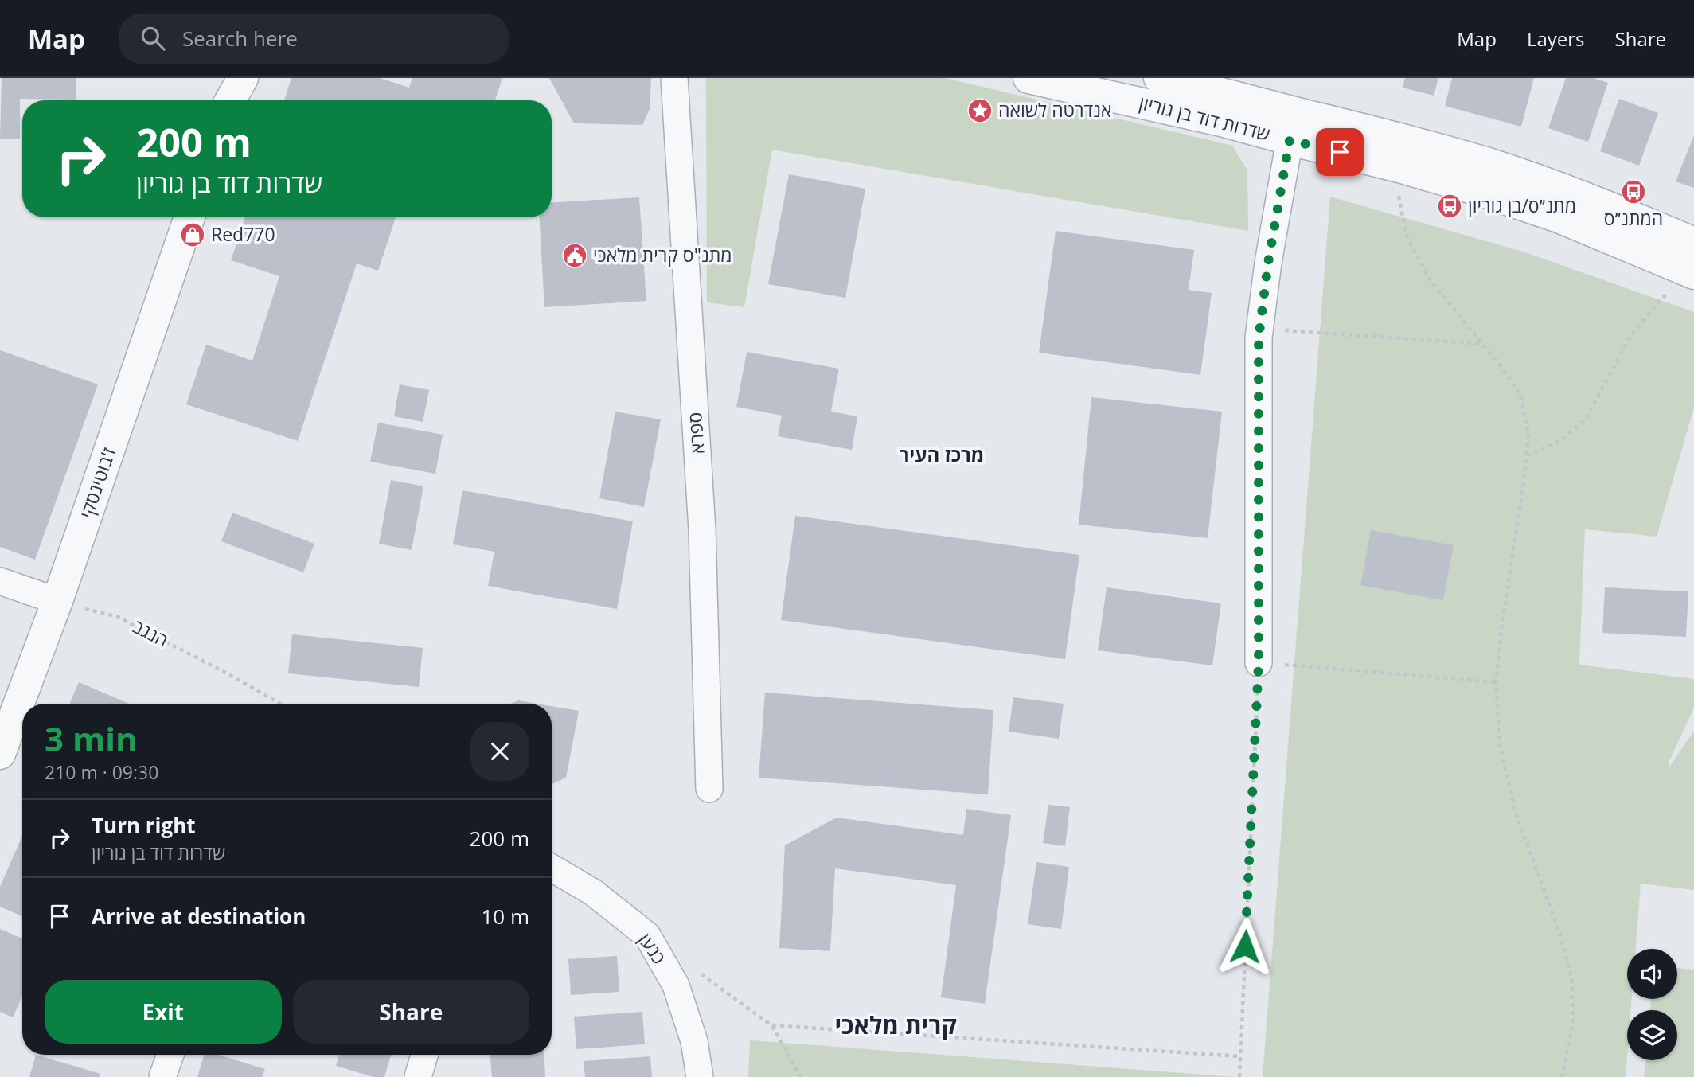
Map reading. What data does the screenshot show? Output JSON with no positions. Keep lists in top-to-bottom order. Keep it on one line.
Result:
{"streets":{"street":["שדרות דוד בן גוריון","ספרא","ז'בוטינסקי","כנען"],"path":["הנגב"]},"crossings":[["ז'בוטינסקי","הנגב"]],"districts":["מרכז העיר","קרית מלאכי"],"places":{"place":["אנדרטה לשואה"],"bus stop":["המתנ״ס","מתנ״ס/בן גוריון"],"shop":["Red770"],"public building":["מתנ\"ס קרית מלאכי"]},"page":{"header":"Map","search":"Search here","nav":["Map","Layers","Share"],"turn":["200 m","שדרות דוד בן גוריון"],"heading":["3 min","210 m · 09:30"],"list":[{"name":"Turn right","note":"שדרות דוד בן גוריון","value":"200 m"},{"name":"Arrive at destination","value":"10 m"}],"buttons":["Exit","Share"]}}
